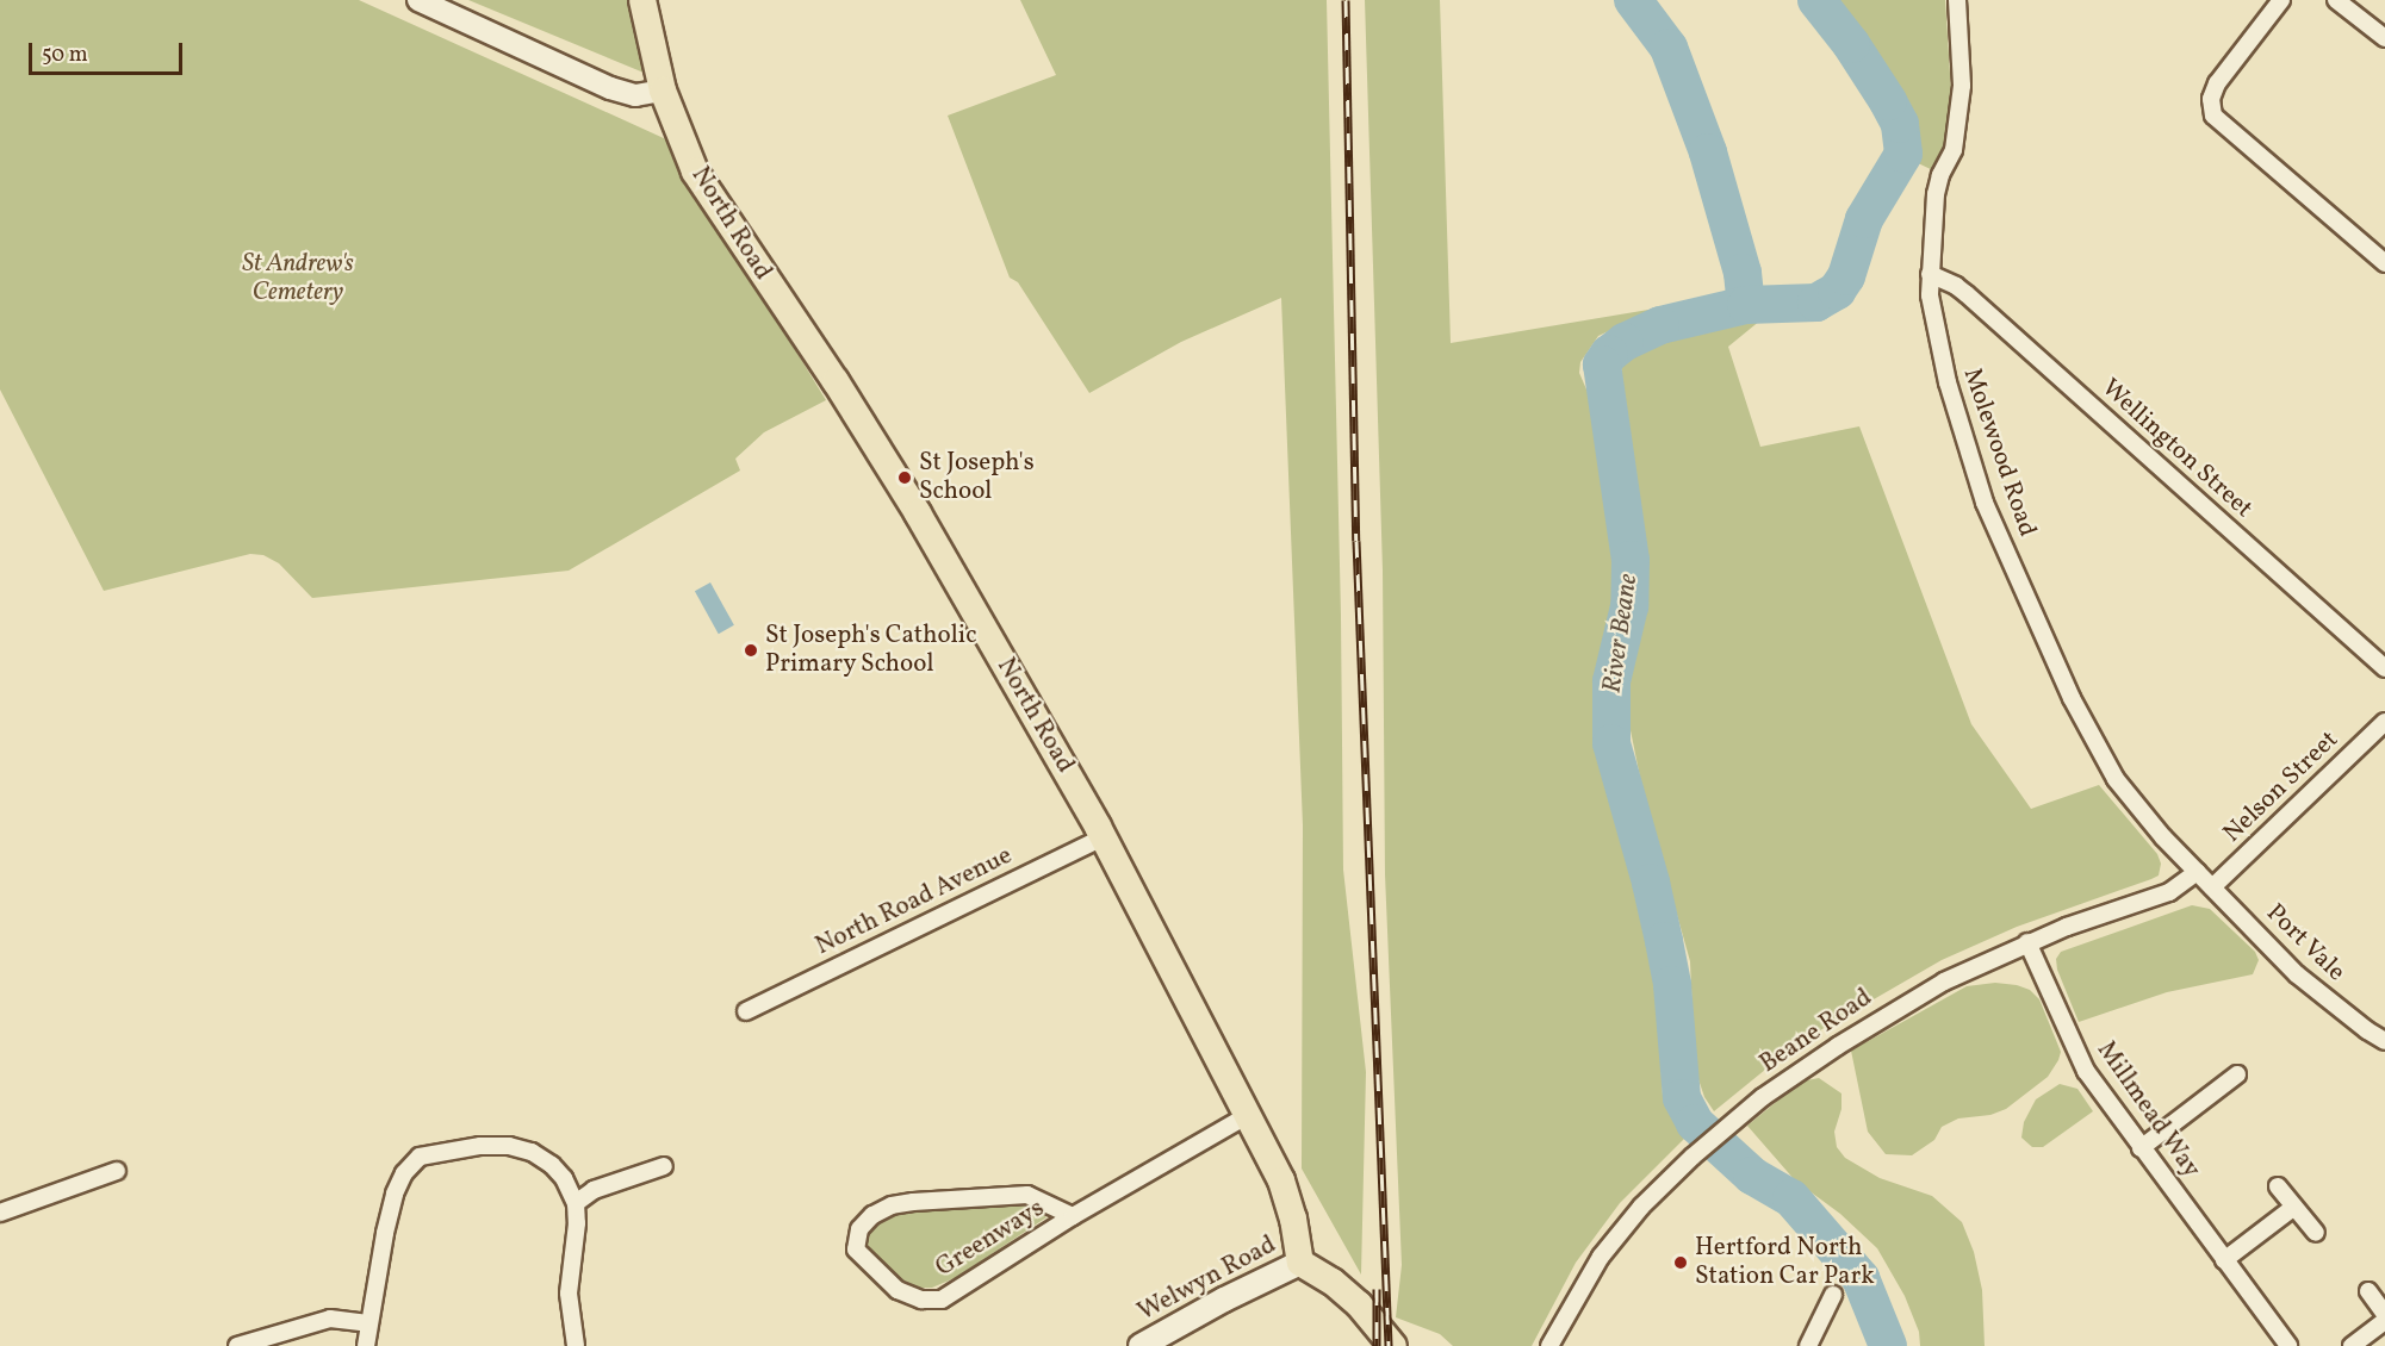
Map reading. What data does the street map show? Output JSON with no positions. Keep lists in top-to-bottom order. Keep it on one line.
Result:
{"streets":{"main road":["North Road","Welwyn Road"],"street":["Wellington Street","Molewood Road","Nelson Street","North Road Avenue","Port Vale","Beane Road","Millmead Way","Greenways"]},"crossings":[["North Road","North Road Avenue"],["North Road","Greenways"],["North Road","Welwyn Road"],["Wellington Street","Molewood Road"],["Molewood Road","Port Vale"],["Molewood Road","Beane Road"],["Nelson Street","Port Vale"],["Port Vale","Beane Road"],["Beane Road","Millmead Way"]],"water":["River Beane"],"parks":["St Andrew's Cemetery"],"places":["St Joseph's School","St Joseph's Catholic Primary School","Hertford North Station Car Park"],"scale_bar":"50 m"}
